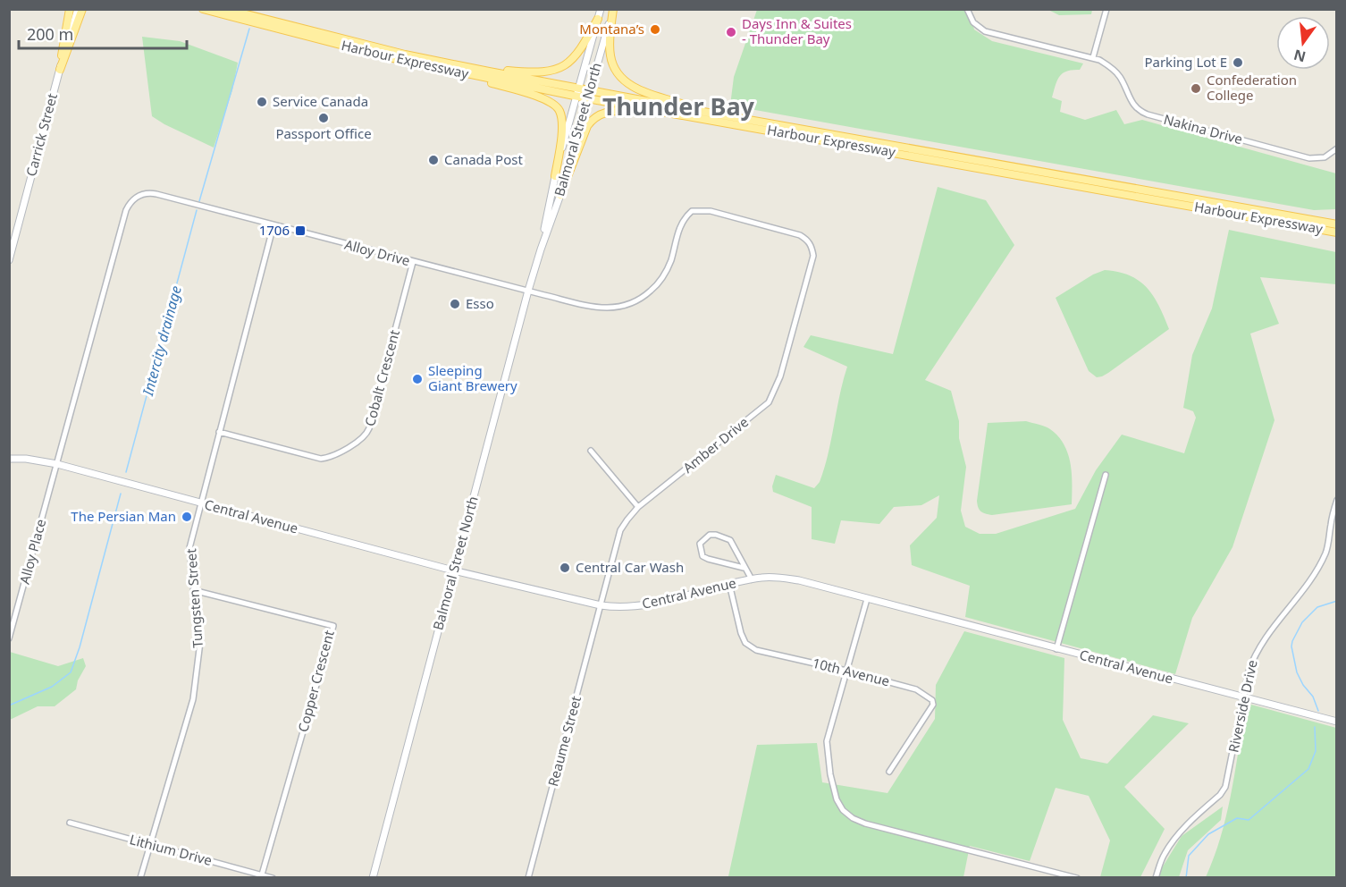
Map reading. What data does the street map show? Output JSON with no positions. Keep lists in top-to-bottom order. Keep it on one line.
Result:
{"streets":{"main road":["Harbour Expressway","Balmoral Street North","Carrick Street","Central Avenue"],"street":["Nakina Drive","Alloy Drive","Cobalt Crescent","Amber Drive","Alloy Place","Tungsten Street","10th Avenue","Copper Crescent","Riverside Drive","Reaume Street","Lithium Drive"]},"crossings":[["Harbour Expressway","Balmoral Street North"],["Balmoral Street North","Alloy Drive"],["Balmoral Street North","Central Avenue"],["Alloy Drive","Cobalt Crescent"],["Alloy Drive","Amber Drive"],["Alloy Drive","Central Avenue"],["Alloy Drive","Alloy Place"],["Alloy Drive","Tungsten Street"],["Cobalt Crescent","Tungsten Street"],["Amber Drive","Central Avenue"],["Amber Drive","Reaume Street"],["Central Avenue","Alloy Place"],["Central Avenue","Tungsten Street"],["Central Avenue","10th Avenue"],["Central Avenue","Riverside Drive"],["Central Avenue","Reaume Street"],["Tungsten Street","Copper Crescent"],["Tungsten Street","Lithium Drive"],["Copper Crescent","Lithium Drive"]],"districts":["Thunder Bay"],"water":["Intercity drainage"],"places":{"other":["Montana’s","Days Inn & Suites - Thunder Bay","Parking Lot E","Confederation College","Service Canada","Passport Office","Canada Post","Esso","Sleeping Giant Brewery","The Persian Man","Central Car Wash"],"transit":["1706"]},"scale_bar":"200 m","north":"bottom"}
